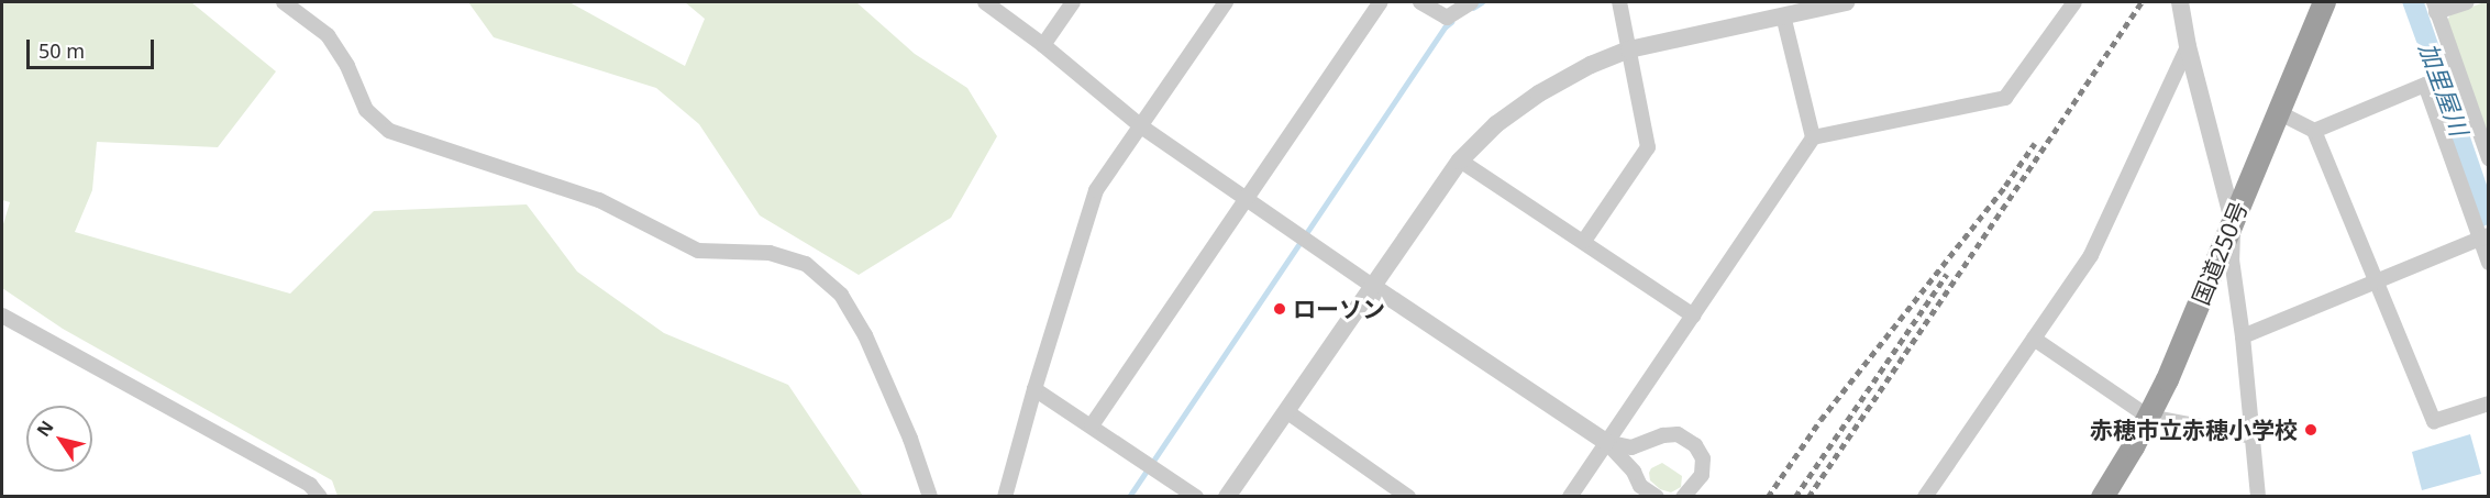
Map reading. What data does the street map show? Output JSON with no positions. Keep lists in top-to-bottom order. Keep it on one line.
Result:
{"streets":{"highway":["国道250号"]},"water":["加里屋川"],"places":["ローソン","赤穂市立赤穂小学校"],"scale_bar":"50 m","north":"top left"}
